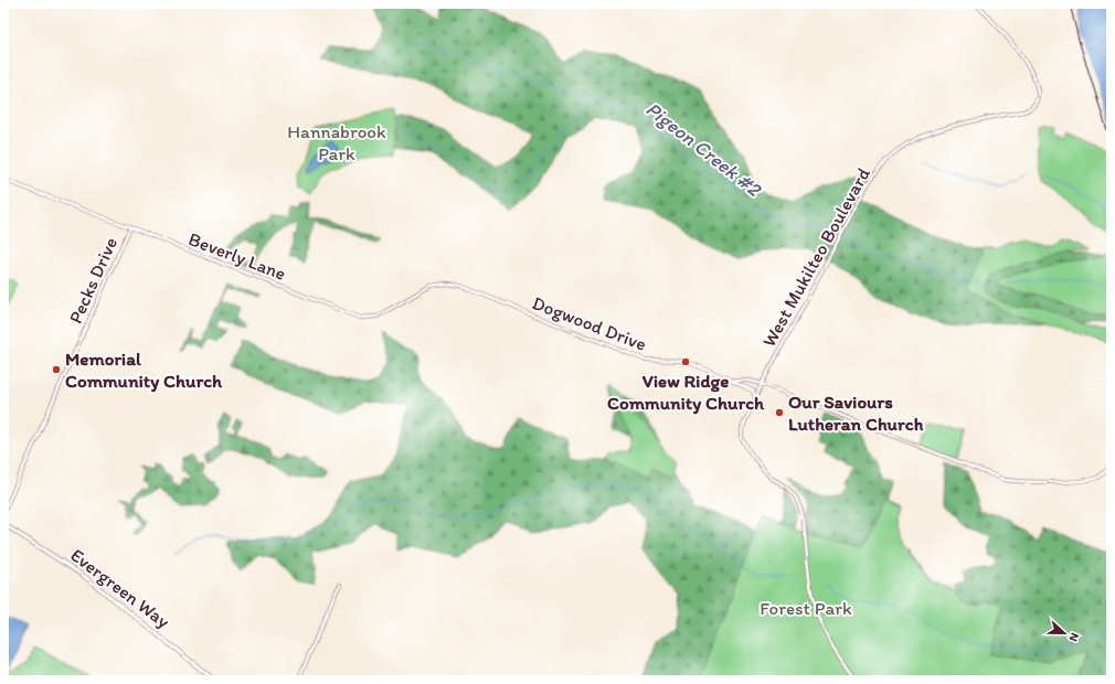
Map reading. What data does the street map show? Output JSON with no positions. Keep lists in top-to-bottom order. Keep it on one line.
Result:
{"streets":{"main road":["Evergreen Way"],"street":["Beverly Lane","West Mukilteo Boulevard","Pecks Drive","Dogwood Drive"]},"crossings":[["Beverly Lane","Pecks Drive"],["Beverly Lane","Dogwood Drive"],["West Mukilteo Boulevard","Dogwood Drive"]],"water":["Pigeon Creek #2"],"parks":["Hannabrook Park","Forest Park"],"places":["View Ridge Community Church","Memorial Community Church","Our Saviours Lutheran Church"],"north":"right"}
